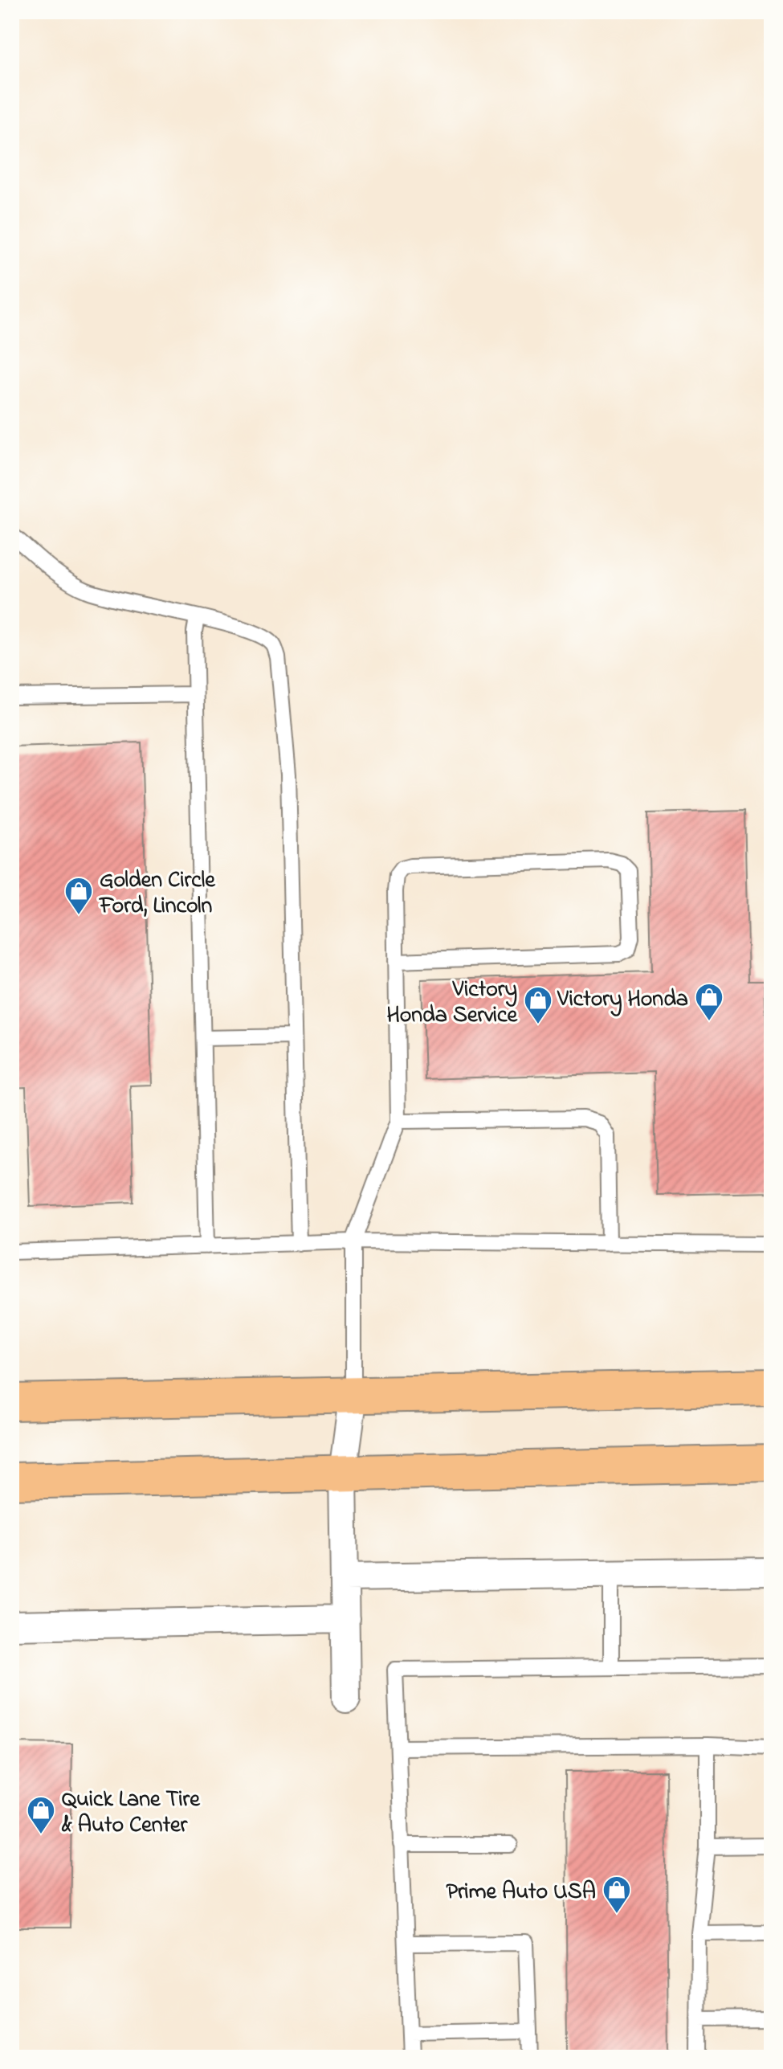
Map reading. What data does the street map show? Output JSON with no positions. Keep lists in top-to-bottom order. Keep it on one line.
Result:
{"places":{"shop":["Golden Circle Ford, Lincoln","Victory Honda","Victory Honda Service","Quick Lane Tire & Auto Center","Prime Auto USA"]}}
